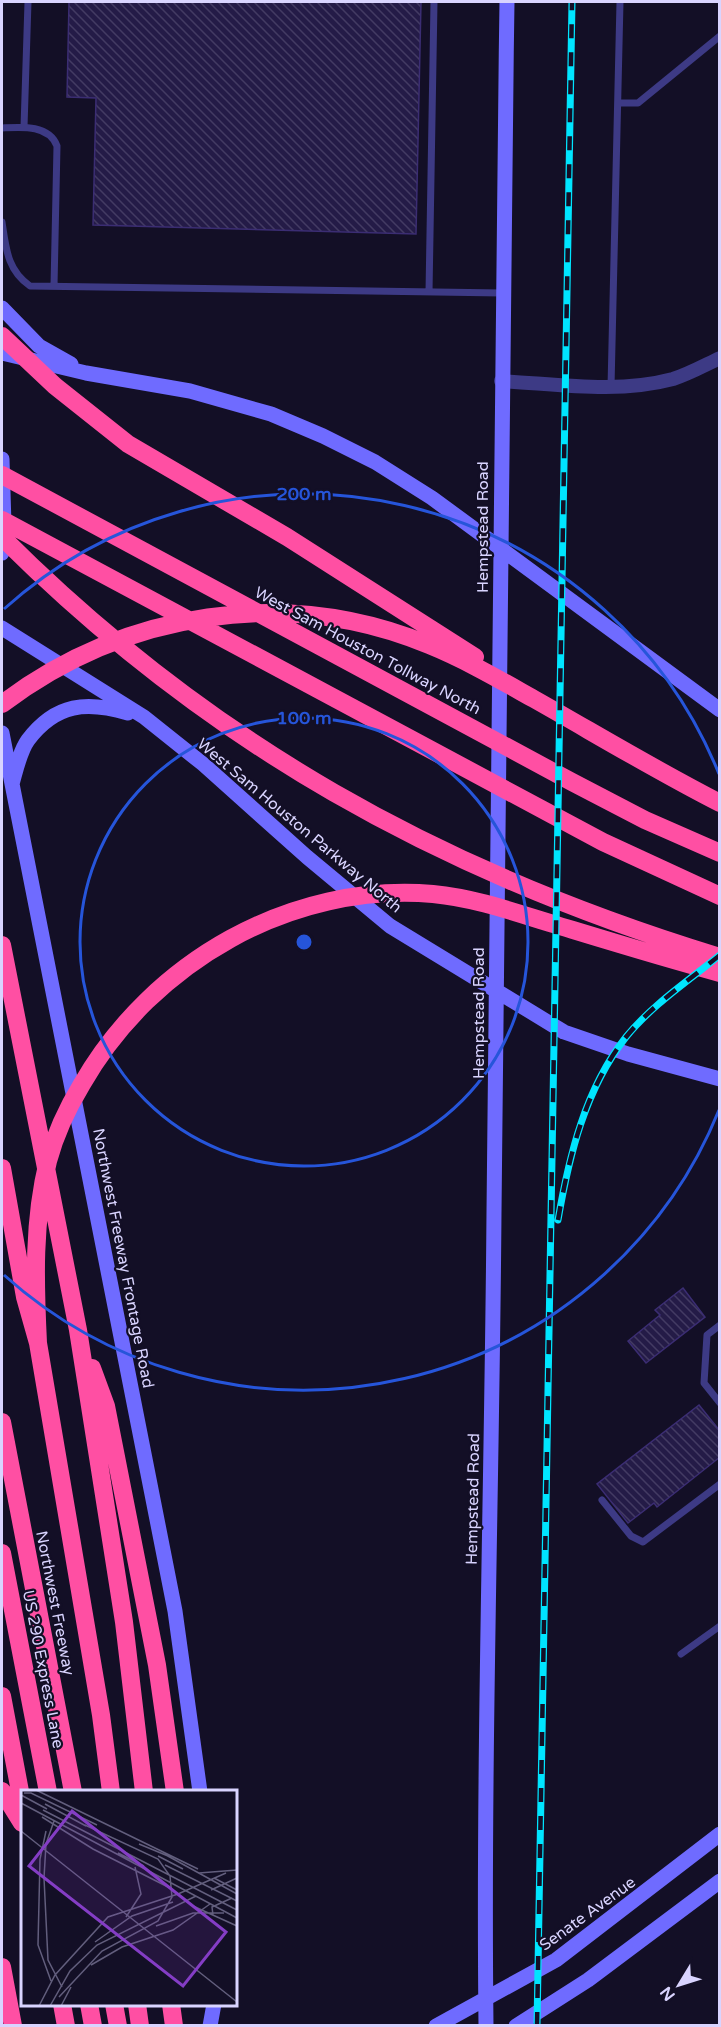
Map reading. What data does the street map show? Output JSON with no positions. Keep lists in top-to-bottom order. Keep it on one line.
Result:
{"streets":{"highway":["West Sam Houston Tollway North","Northwest Freeway","US 290 Express Lane"],"main road":["Hempstead Road","West Sam Houston Parkway North","Northwest Freeway Frontage Road","Senate Avenue"]},"north":"bottom left","rings":["200 m","100 m"]}
